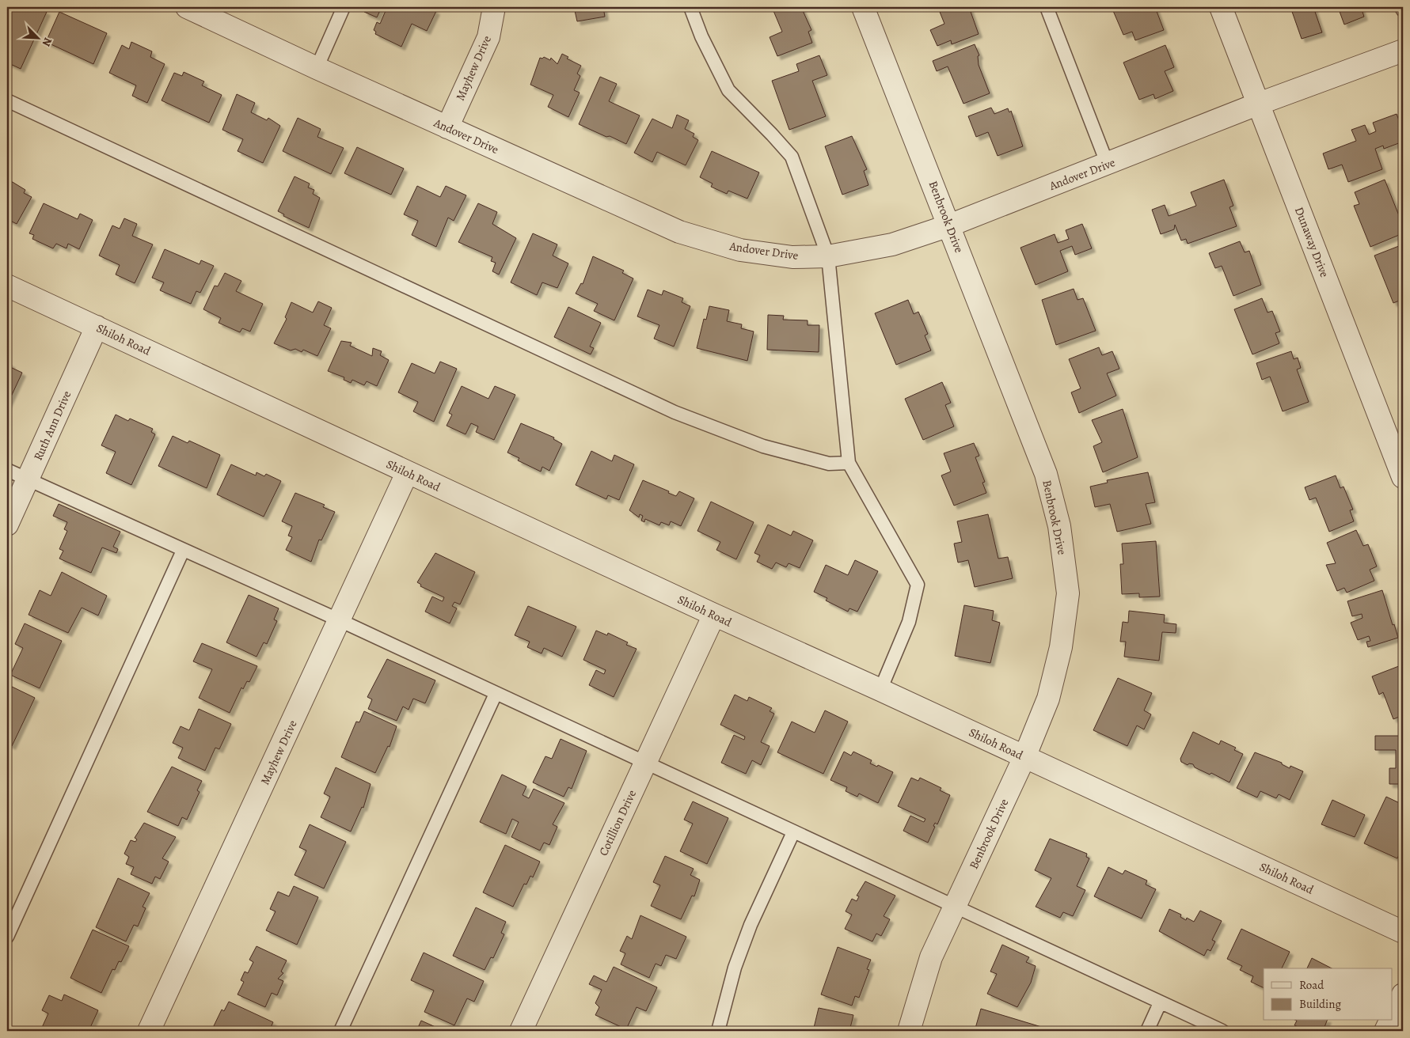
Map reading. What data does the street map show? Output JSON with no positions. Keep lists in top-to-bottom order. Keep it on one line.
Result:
{"streets":{"street":["Mayhew Drive","Andover Drive","Benbrook Drive","Dunaway Drive","Shiloh Road","Ruth Ann Drive","Cotillion Drive"]},"crossings":[["Mayhew Drive","Andover Drive"],["Mayhew Drive","Shiloh Road"],["Andover Drive","Benbrook Drive"],["Andover Drive","Dunaway Drive"],["Benbrook Drive","Shiloh Road"],["Shiloh Road","Ruth Ann Drive"],["Shiloh Road","Cotillion Drive"]],"legend":["Road","Building"],"north":"bottom right"}
